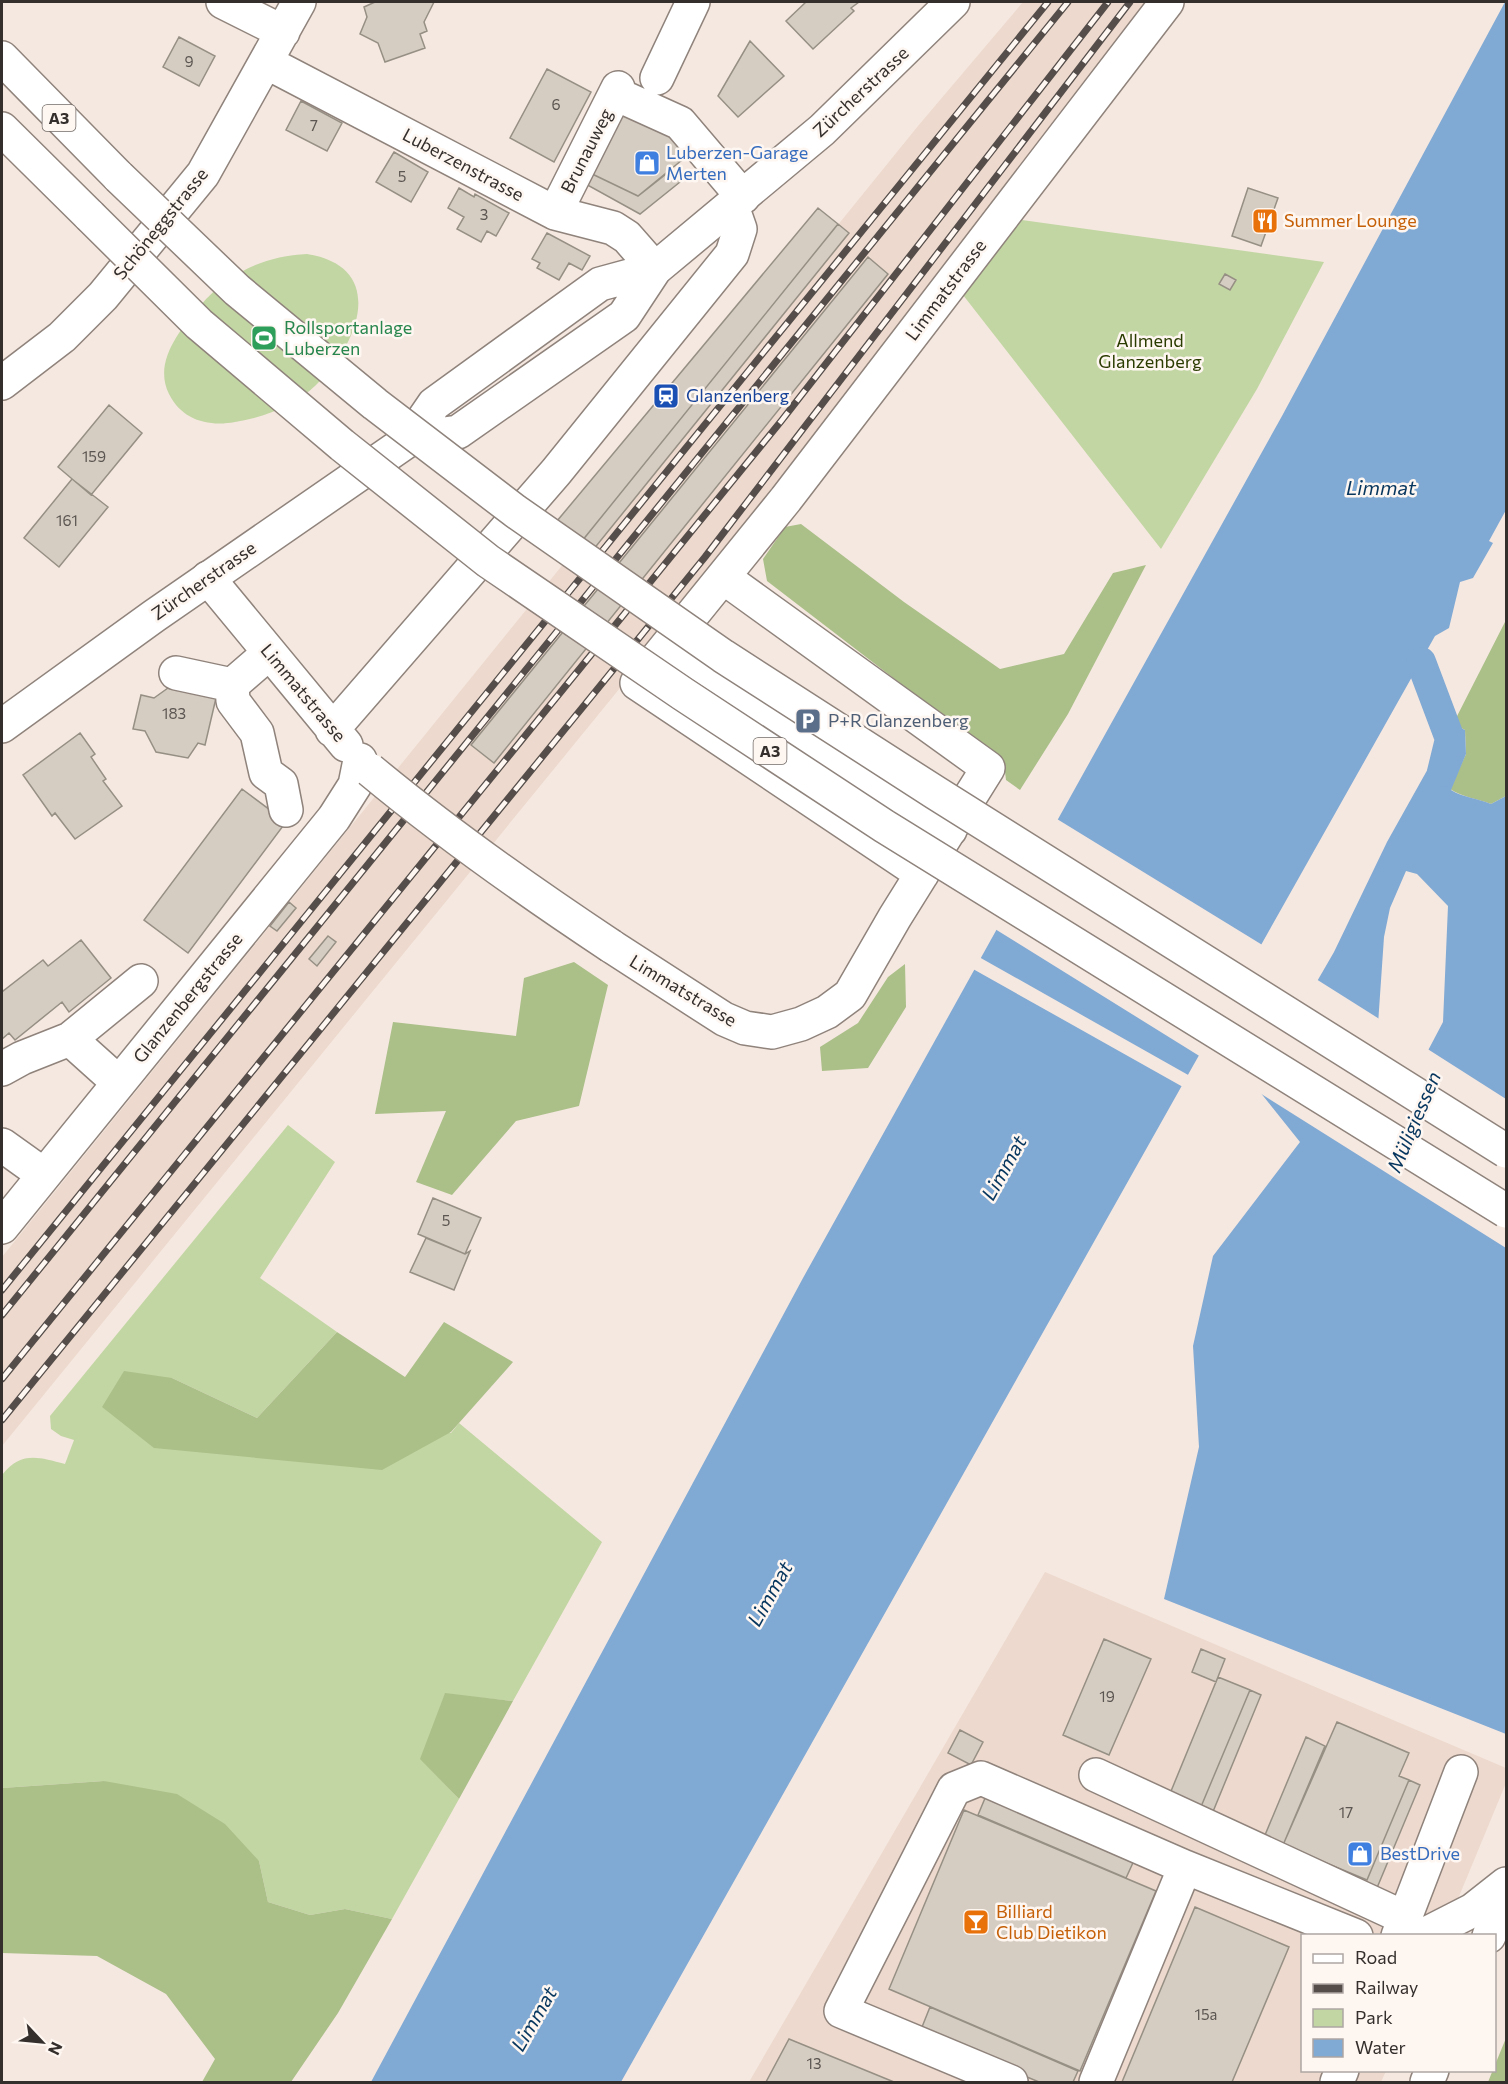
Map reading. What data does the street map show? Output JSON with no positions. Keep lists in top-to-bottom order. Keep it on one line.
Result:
{"streets":{"main road":["Zürcherstrasse","A3","Brunauweg","Luberzenstrasse","Schöneggstrasse","Limmatstrasse","Glanzenbergstrasse"]},"crossings":[["Zürcherstrasse","Brunauweg"],["Zürcherstrasse","Luberzenstrasse"],["Zürcherstrasse","Limmatstrasse"],["Brunauweg","Luberzenstrasse"],["Luberzenstrasse","Schöneggstrasse"],["Limmatstrasse","Glanzenbergstrasse"]],"water":["Limmat","Müligiessen"],"parks":["Allmend Glanzenberg"],"places":{"shop":["Luberzen-Garage Merten","BestDrive"],"restaurant":["Summer Lounge"],"sports":["Rollsportanlage Luberzen"],"station":["Glanzenberg"],"parking":["P+R Glanzenberg"],"bar":["Billiard Club Dietikon"]},"house_numbers":["9","6","7","5","3","159","161","183","5","19","17","15a","13"],"legend":["Road","Railway","Park","Water"],"north":"bottom right"}
